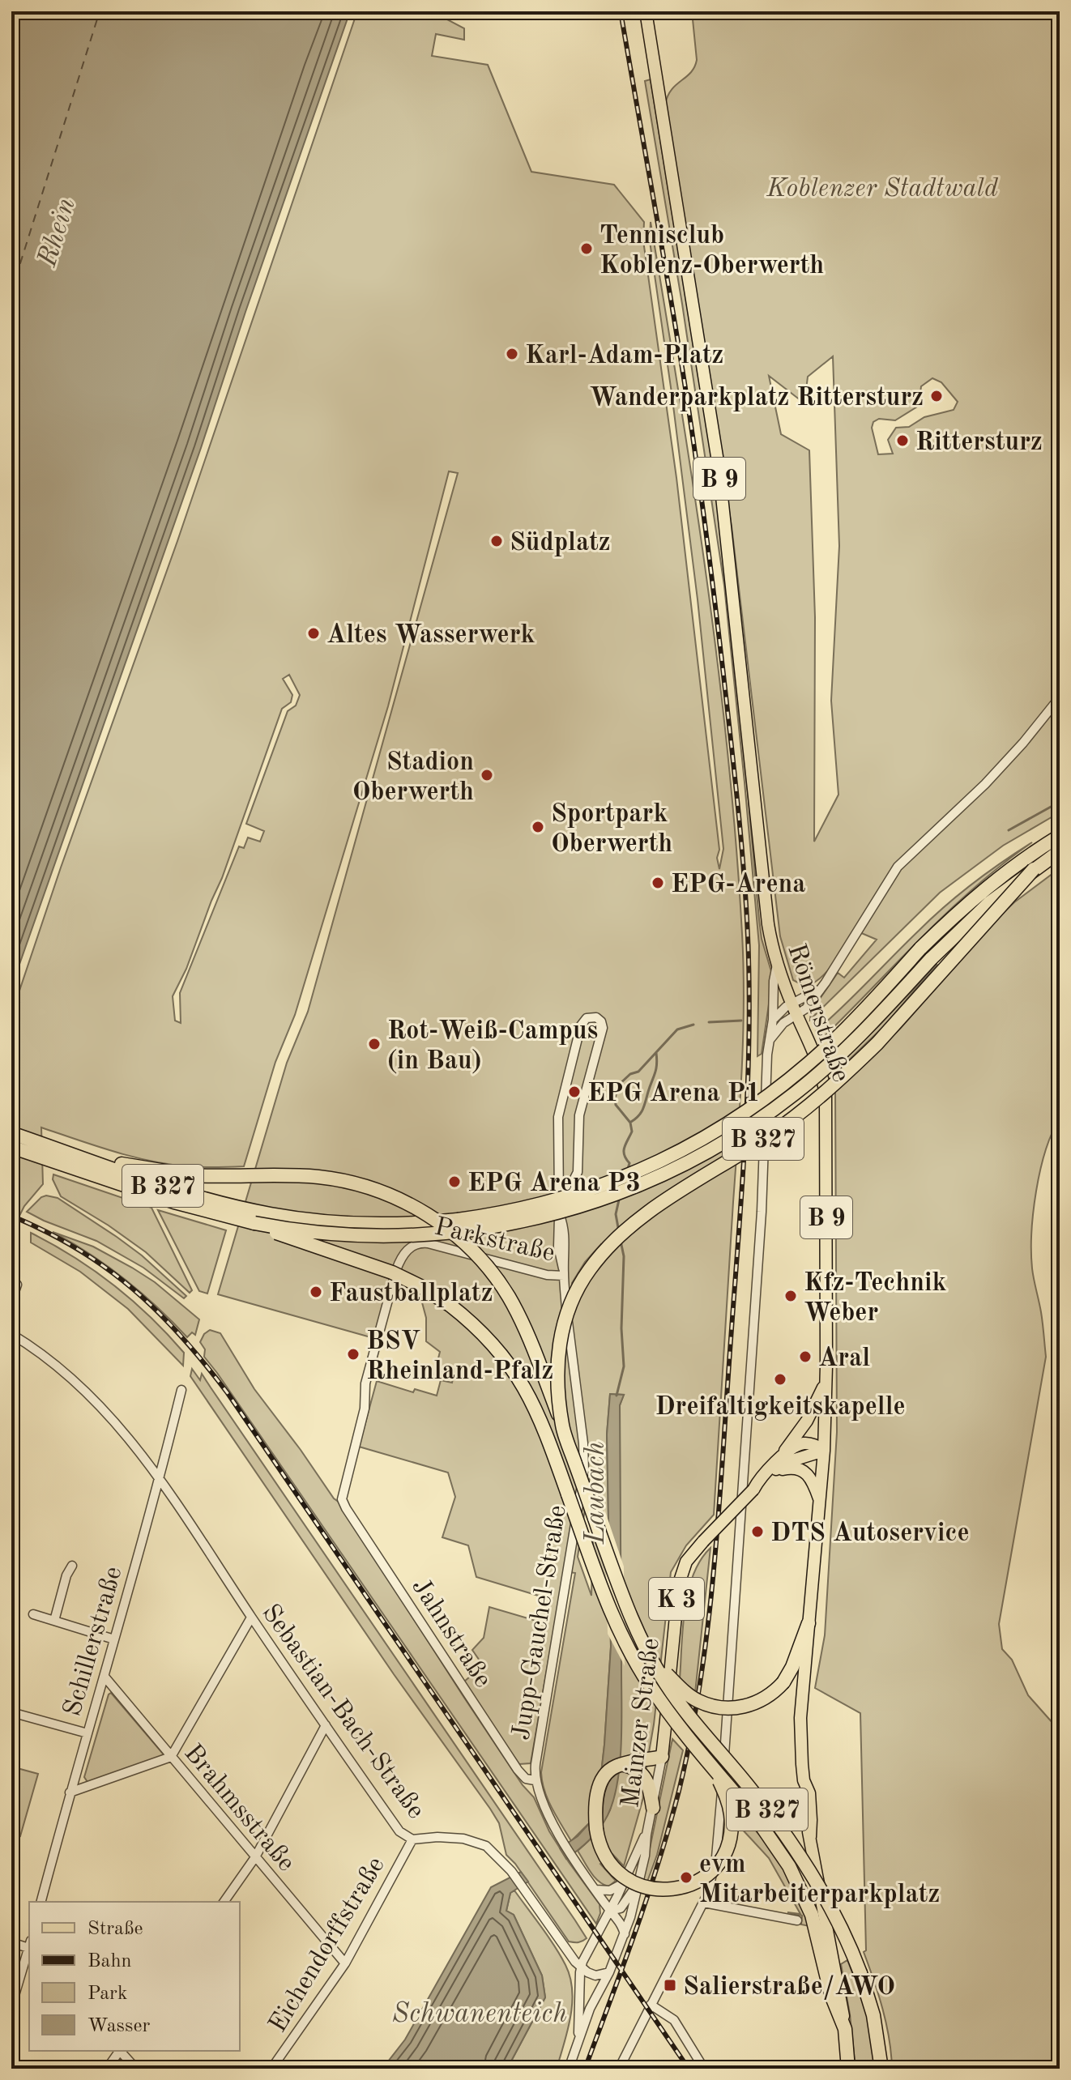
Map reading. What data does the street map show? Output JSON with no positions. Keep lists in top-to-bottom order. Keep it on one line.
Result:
{"streets":{"highway":["B 327"],"main road":["B 9","Römerstraße","K 3","Mainzer Straße"],"street":["Parkstraße","Jupp-Gauchel-Straße","Jahnstraße","Schillerstraße","Sebastian-Bach-Straße","Brahmsstraße","Eichendorffstraße"]},"crossings":[["Römerstraße","B 327"],["Römerstraße","K 3"],["Römerstraße","Mainzer Straße"],["Parkstraße","Jupp-Gauchel-Straße"],["Parkstraße","Jahnstraße"],["K 3","Mainzer Straße"],["Jupp-Gauchel-Straße","Jahnstraße"],["Jupp-Gauchel-Straße","Mainzer Straße"],["Schillerstraße","Sebastian-Bach-Straße"],["Schillerstraße","Brahmsstraße"],["Sebastian-Bach-Straße","Mainzer Straße"],["Sebastian-Bach-Straße","Eichendorffstraße"],["Brahmsstraße","Eichendorffstraße"]],"water":["Rhein","Laubach","Schwanenteich"],"parks":["Koblenzer Stadtwald"],"places":{"other":["Tennisclub Koblenz-Oberwerth","Karl-Adam-Platz","Wanderparkplatz Rittersturz","Rittersturz","Südplatz","Altes Wasserwerk","Stadion Oberwerth","Sportpark Oberwerth","EPG-Arena","Rot-Weiß-Campus (in Bau)","EPG Arena P1","EPG Arena P3","Faustballplatz","Kfz-Technik Weber","BSV Rheinland-Pfalz","Aral","Dreifaltigkeitskapelle","DTS Autoservice","evm Mitarbeiterparkplatz"],"transit":["Salierstraße/AWO"]},"legend":["Straße","Bahn","Park","Wasser"]}
